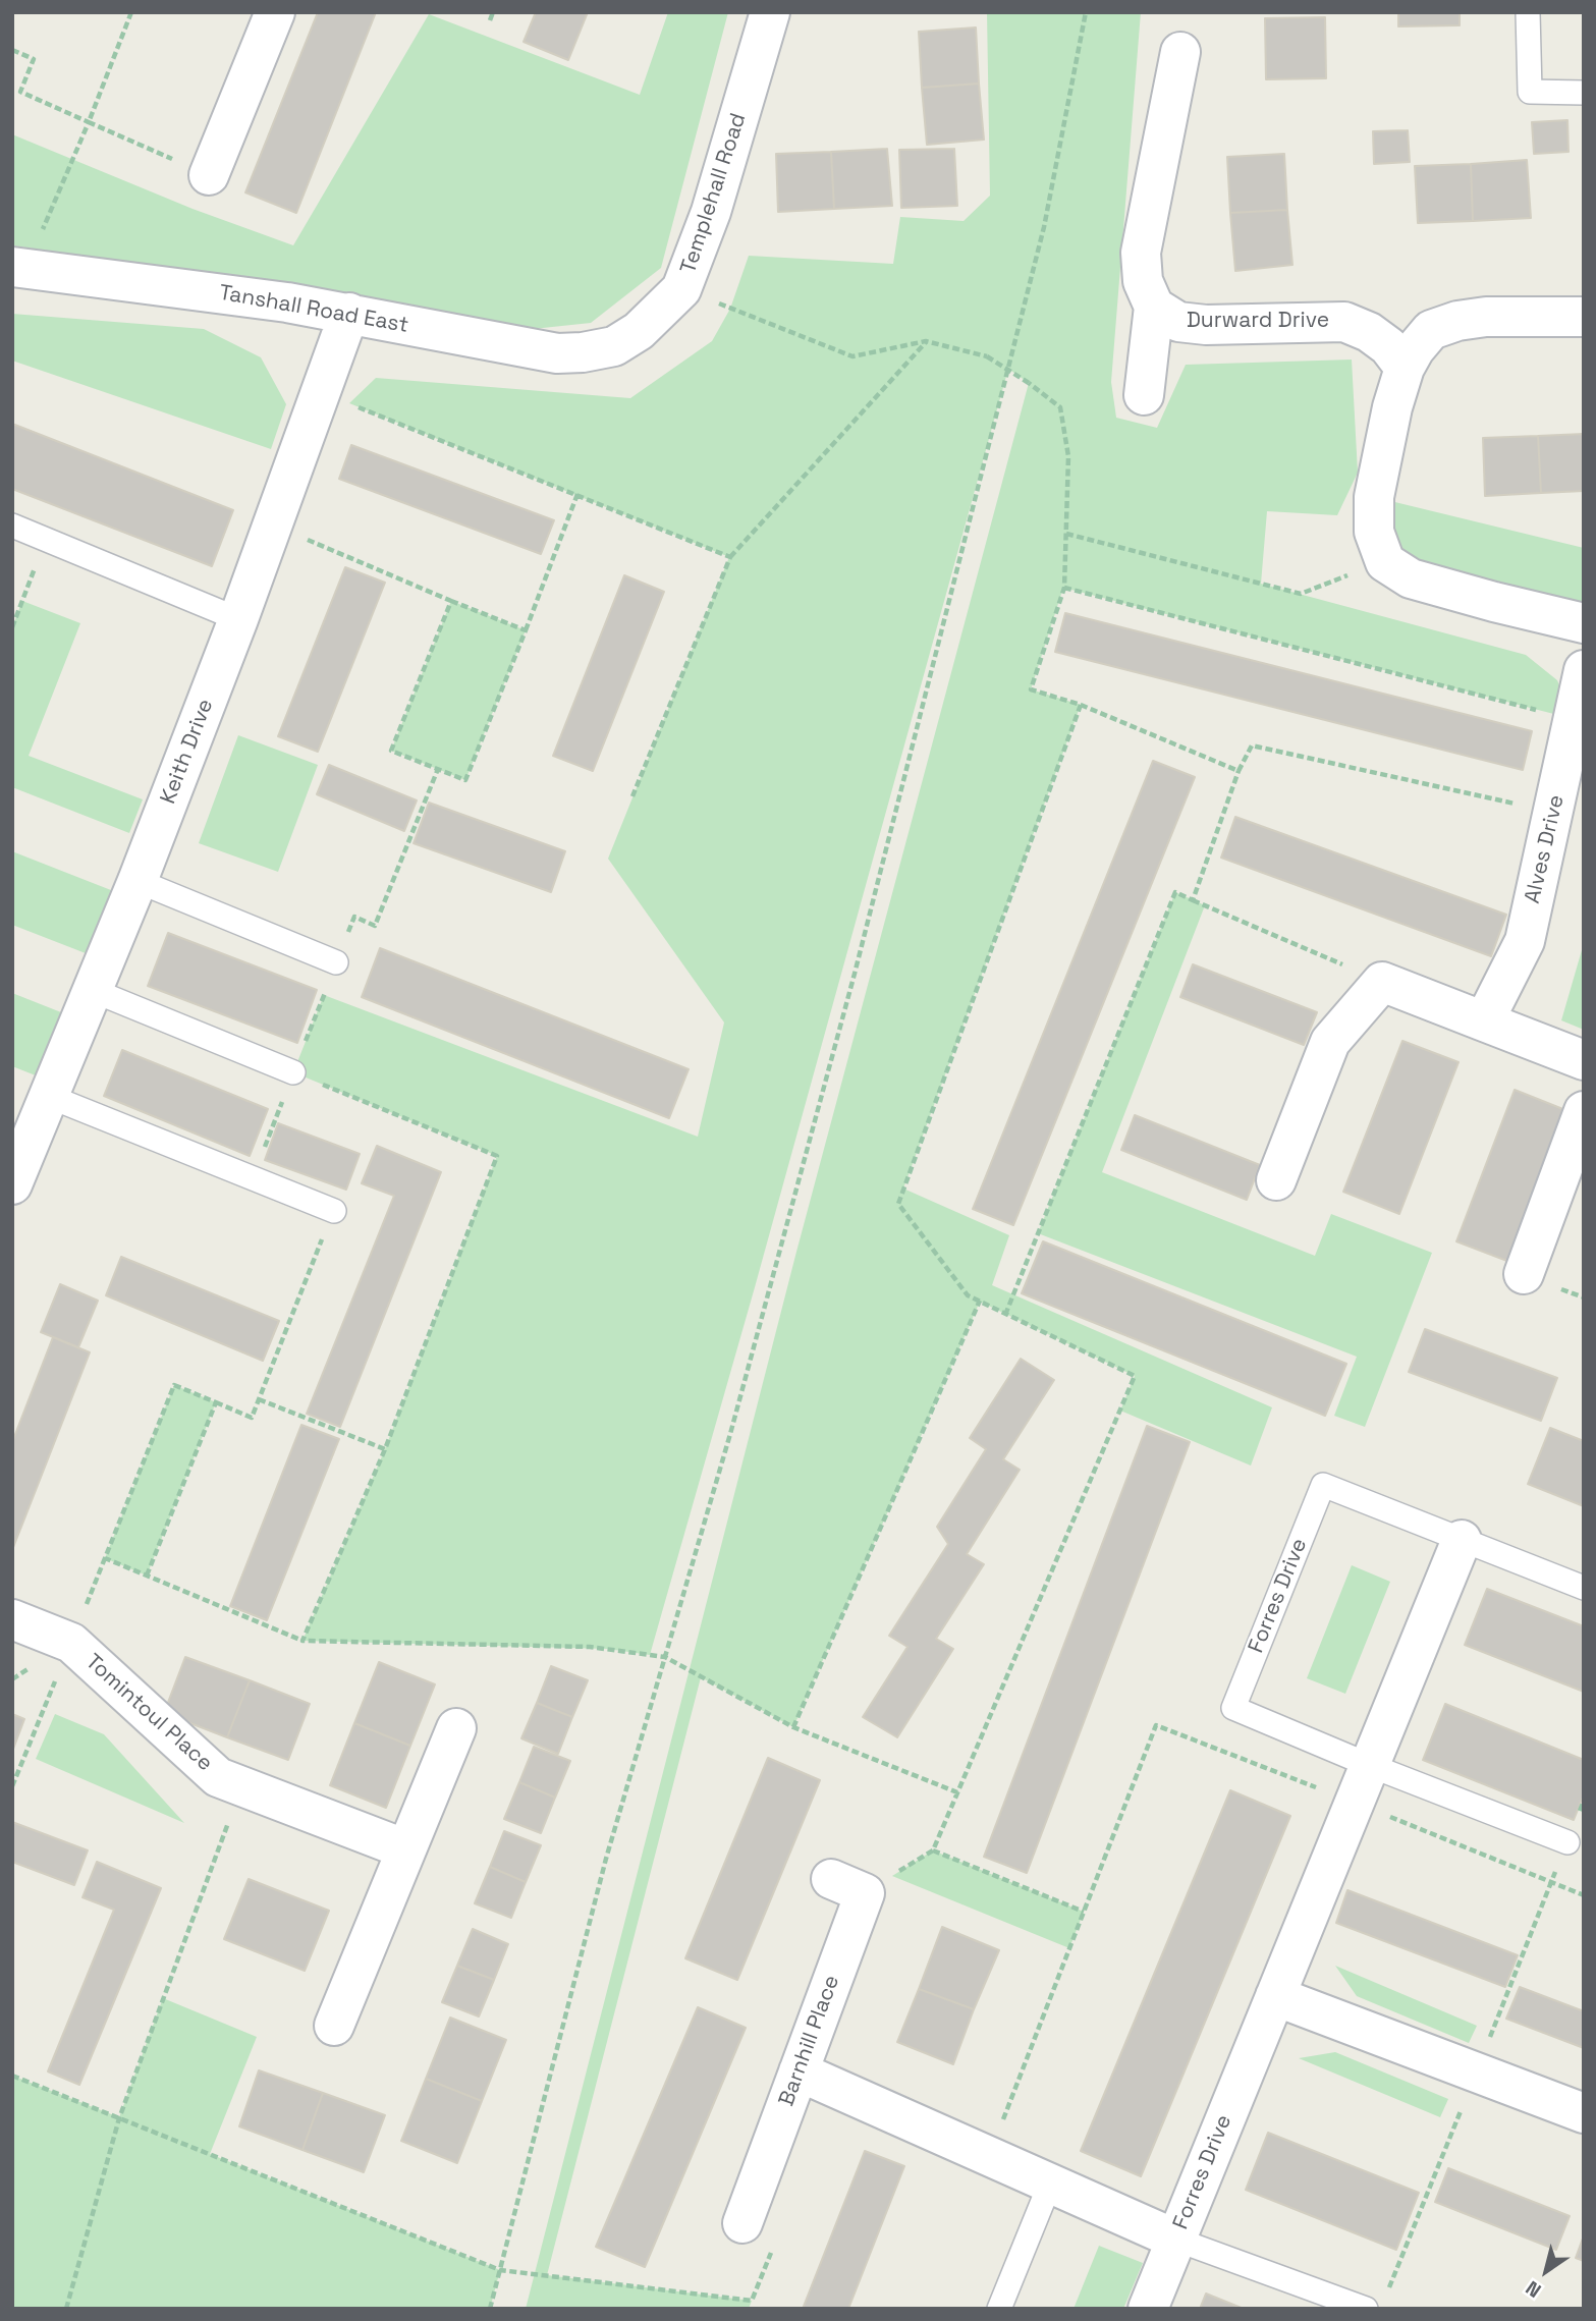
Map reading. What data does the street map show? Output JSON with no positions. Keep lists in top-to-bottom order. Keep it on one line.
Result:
{"streets":{"street":["Templehall Road","Tanshall Road East","Durward Drive","Keith Drive","Alves Drive","Forres Drive","Tomintoul Place","Barnhill Place"]},"crossings":[["Templehall Road","Tanshall Road East"],["Tanshall Road East","Keith Drive"]],"north":"bottom left"}
